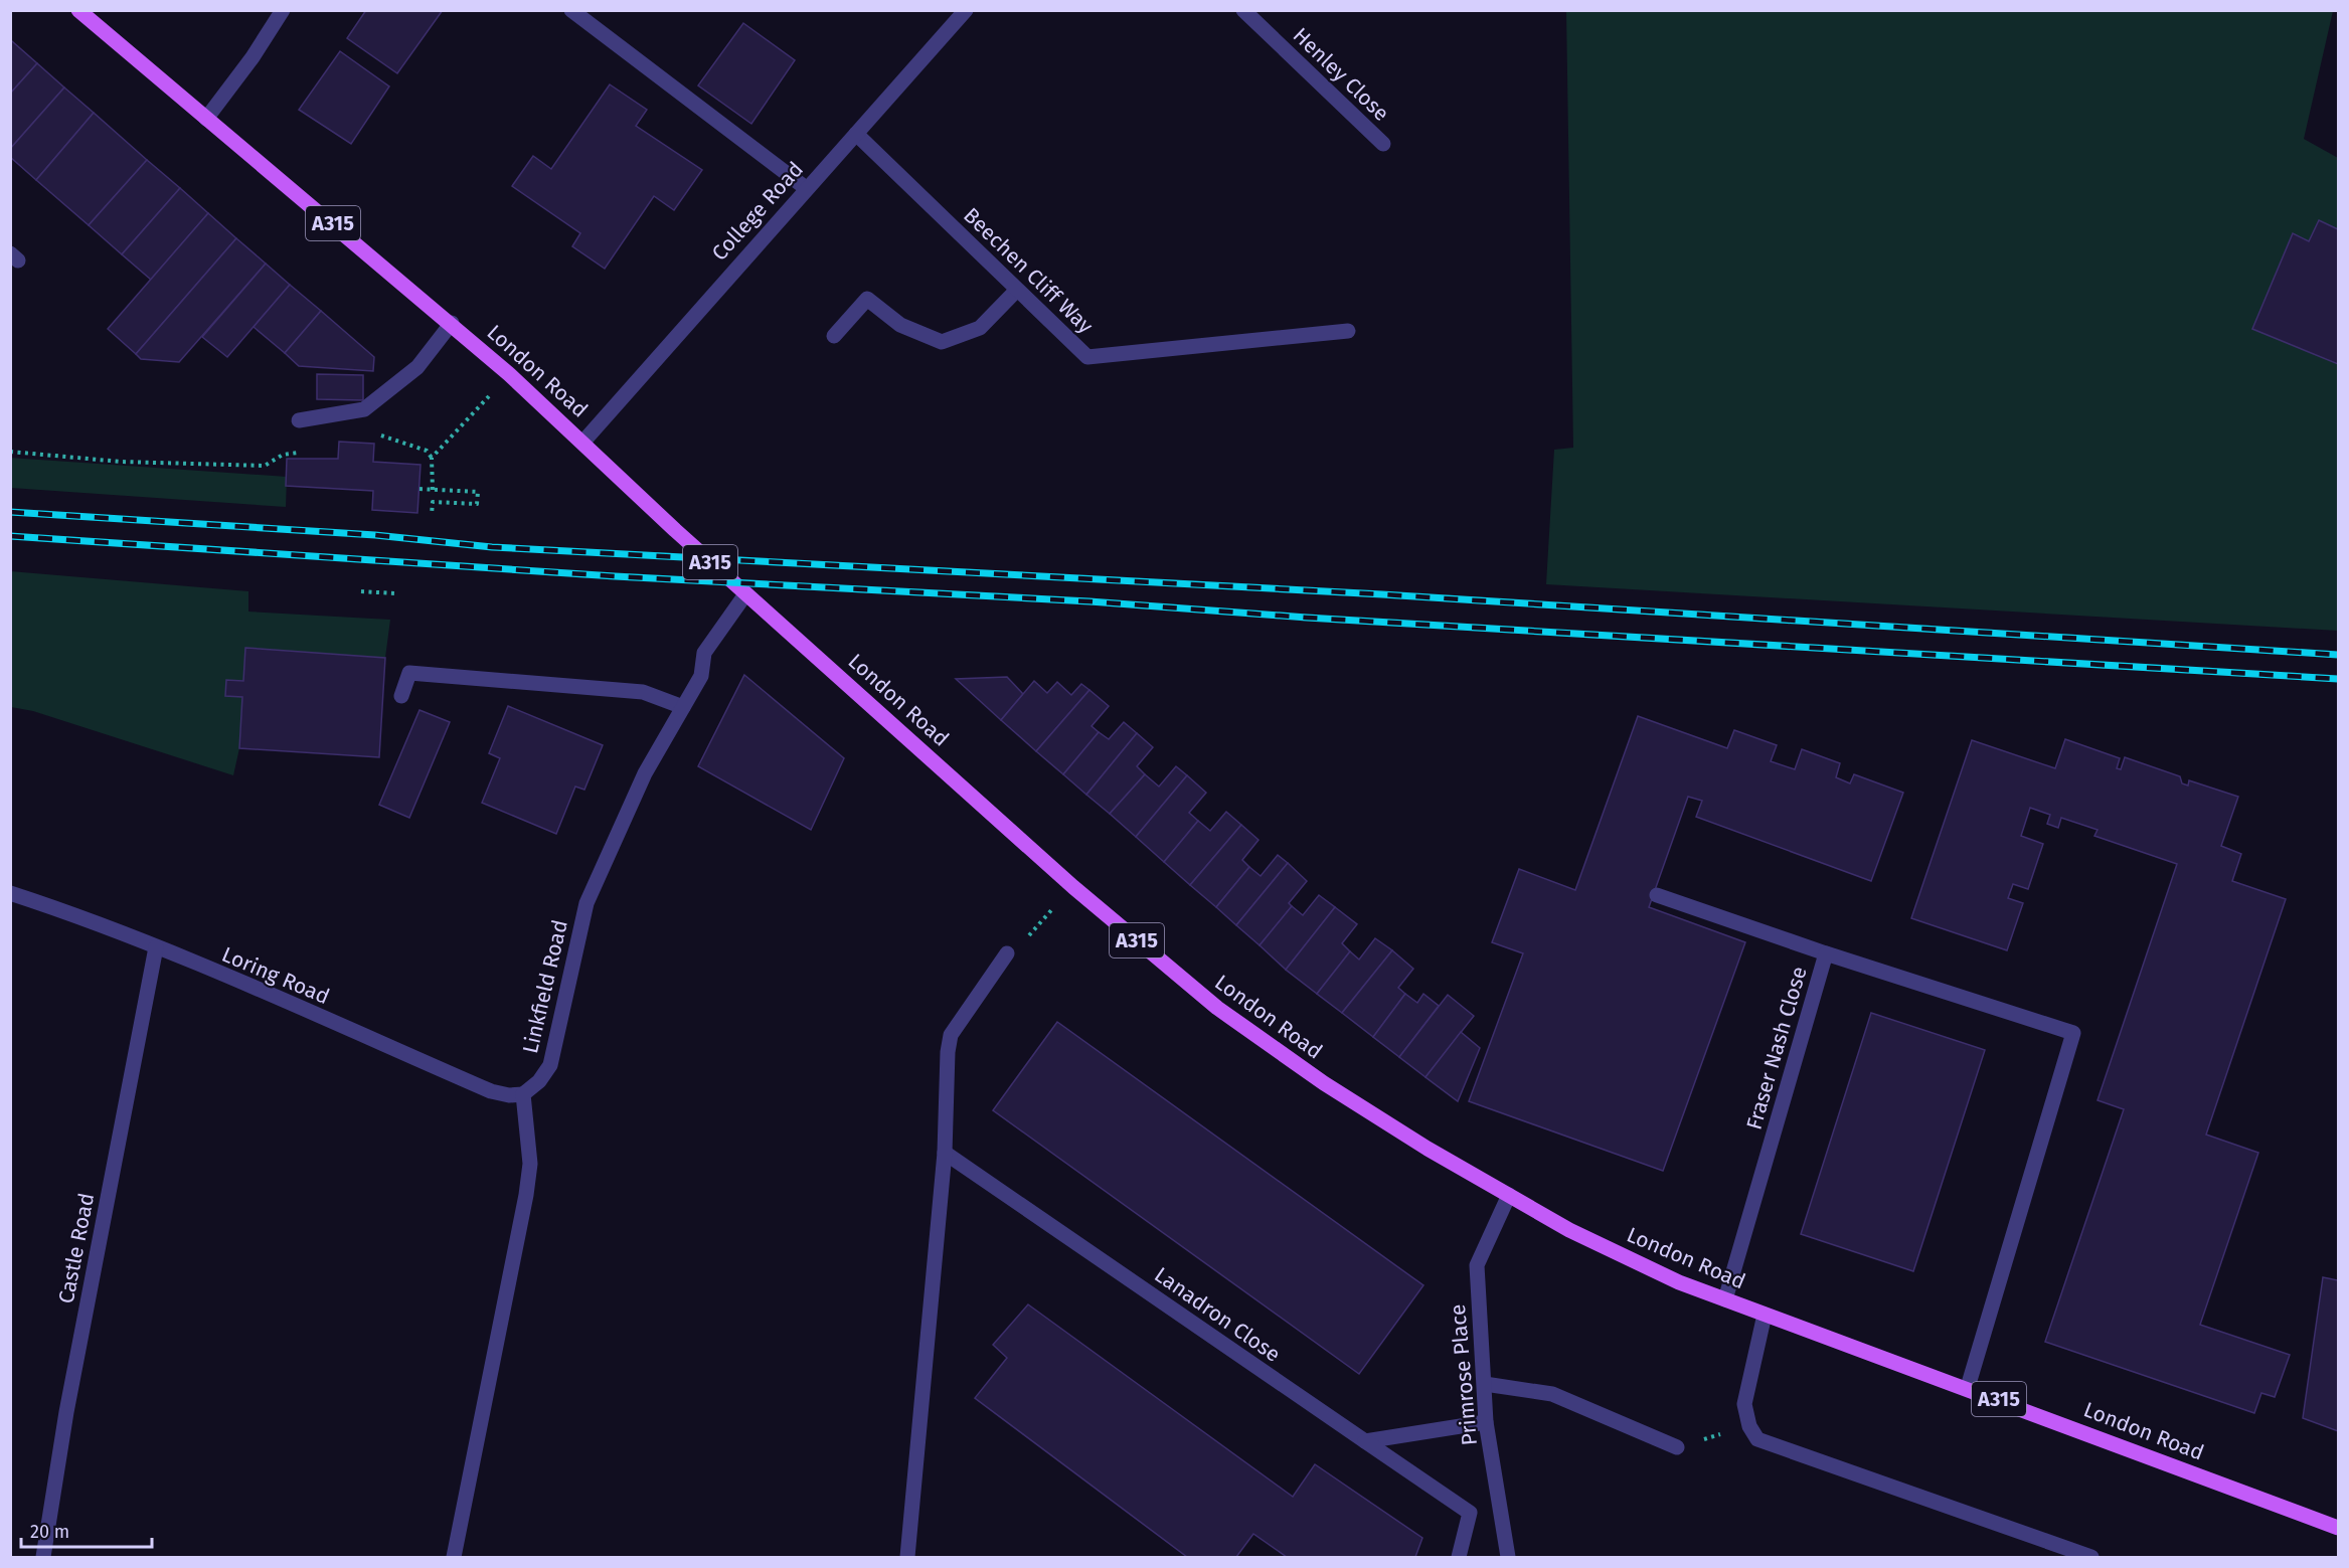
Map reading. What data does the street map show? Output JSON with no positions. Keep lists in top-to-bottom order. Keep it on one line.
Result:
{"streets":{"main road":["A315","London Road"],"street":["Henley Close","College Road","Beechen Cliff Way","Loring Road","Linkfield Road","Fraser Nash Close","Castle Road","Lanadron Close","Primrose Place"]},"crossings":[["College Road","Beechen Cliff Way"],["College Road","London Road"],["London Road","Linkfield Road"],["London Road","Fraser Nash Close"],["London Road","Primrose Place"],["Loring Road","Linkfield Road"],["Loring Road","Castle Road"]],"scale_bar":"20 m"}
